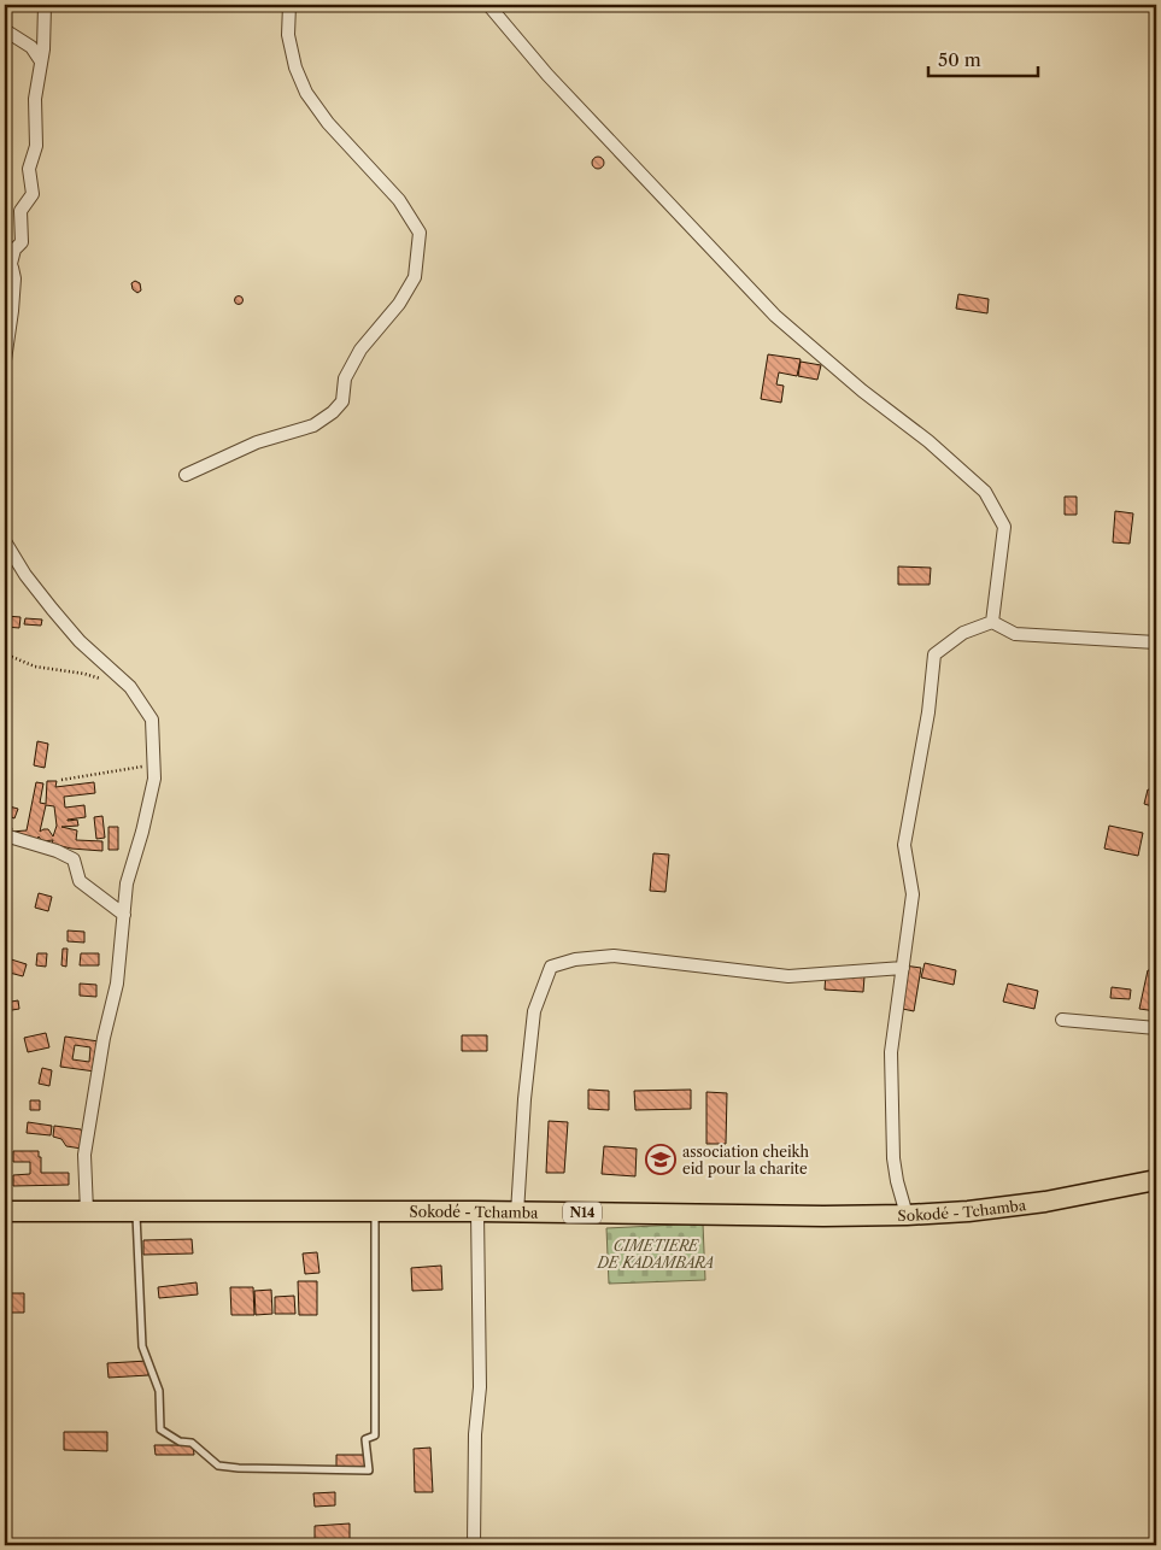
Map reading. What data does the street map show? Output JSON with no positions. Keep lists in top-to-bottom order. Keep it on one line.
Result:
{"streets":{"main road":["Sokodé - Tchamba","N14"]},"parks":["CIMETIERE DE KADAMBARA"],"places":{"school or university":["association cheikh eid pour la charite"]},"scale_bar":"50 m"}
